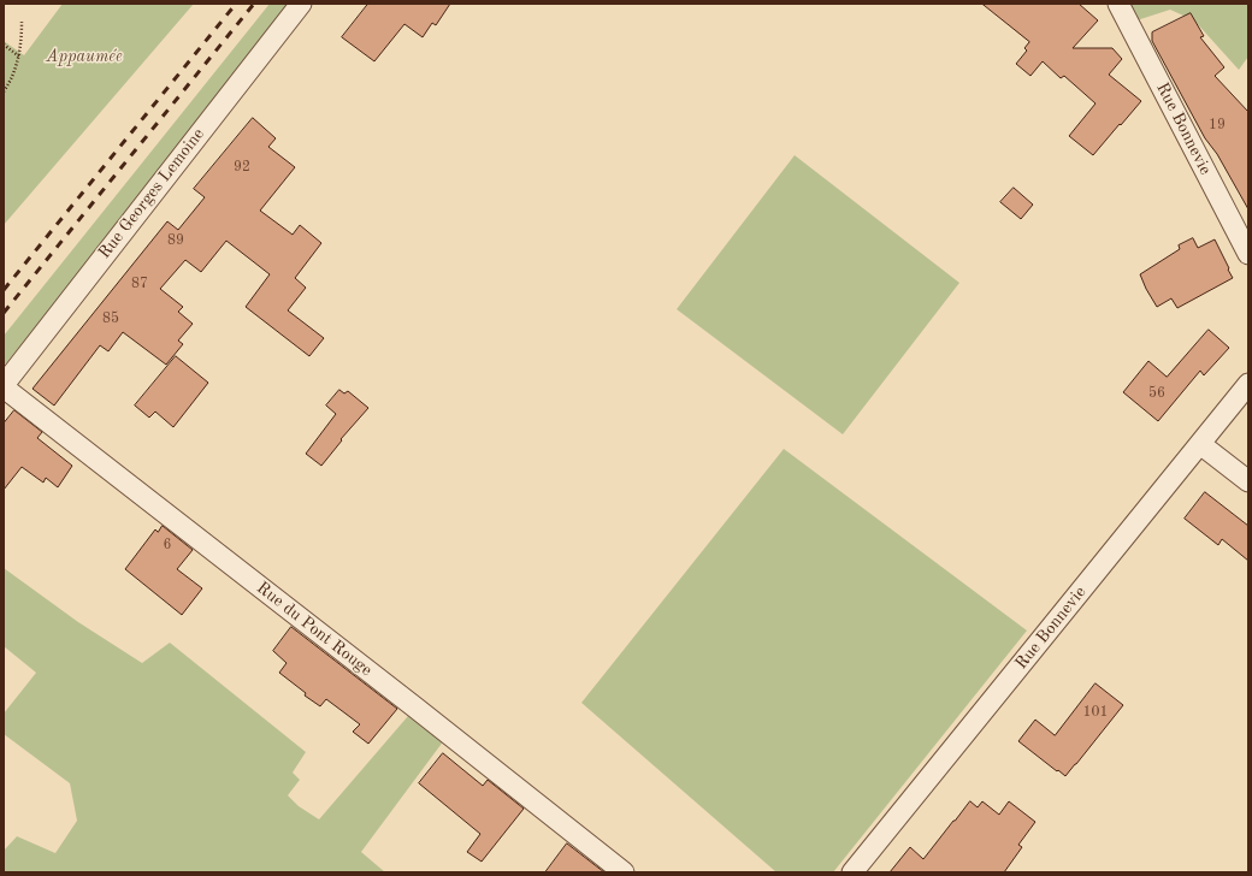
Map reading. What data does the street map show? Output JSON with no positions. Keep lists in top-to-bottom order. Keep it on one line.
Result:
{"streets":{"street":["Rue Bonnevie","Rue Georges Lemoine","Rue du Pont Rouge"]},"crossings":[["Rue Georges Lemoine","Rue du Pont Rouge"]],"parks":["Appaumée"],"house_numbers":["19","92","89","87","85","56","6","101"]}
